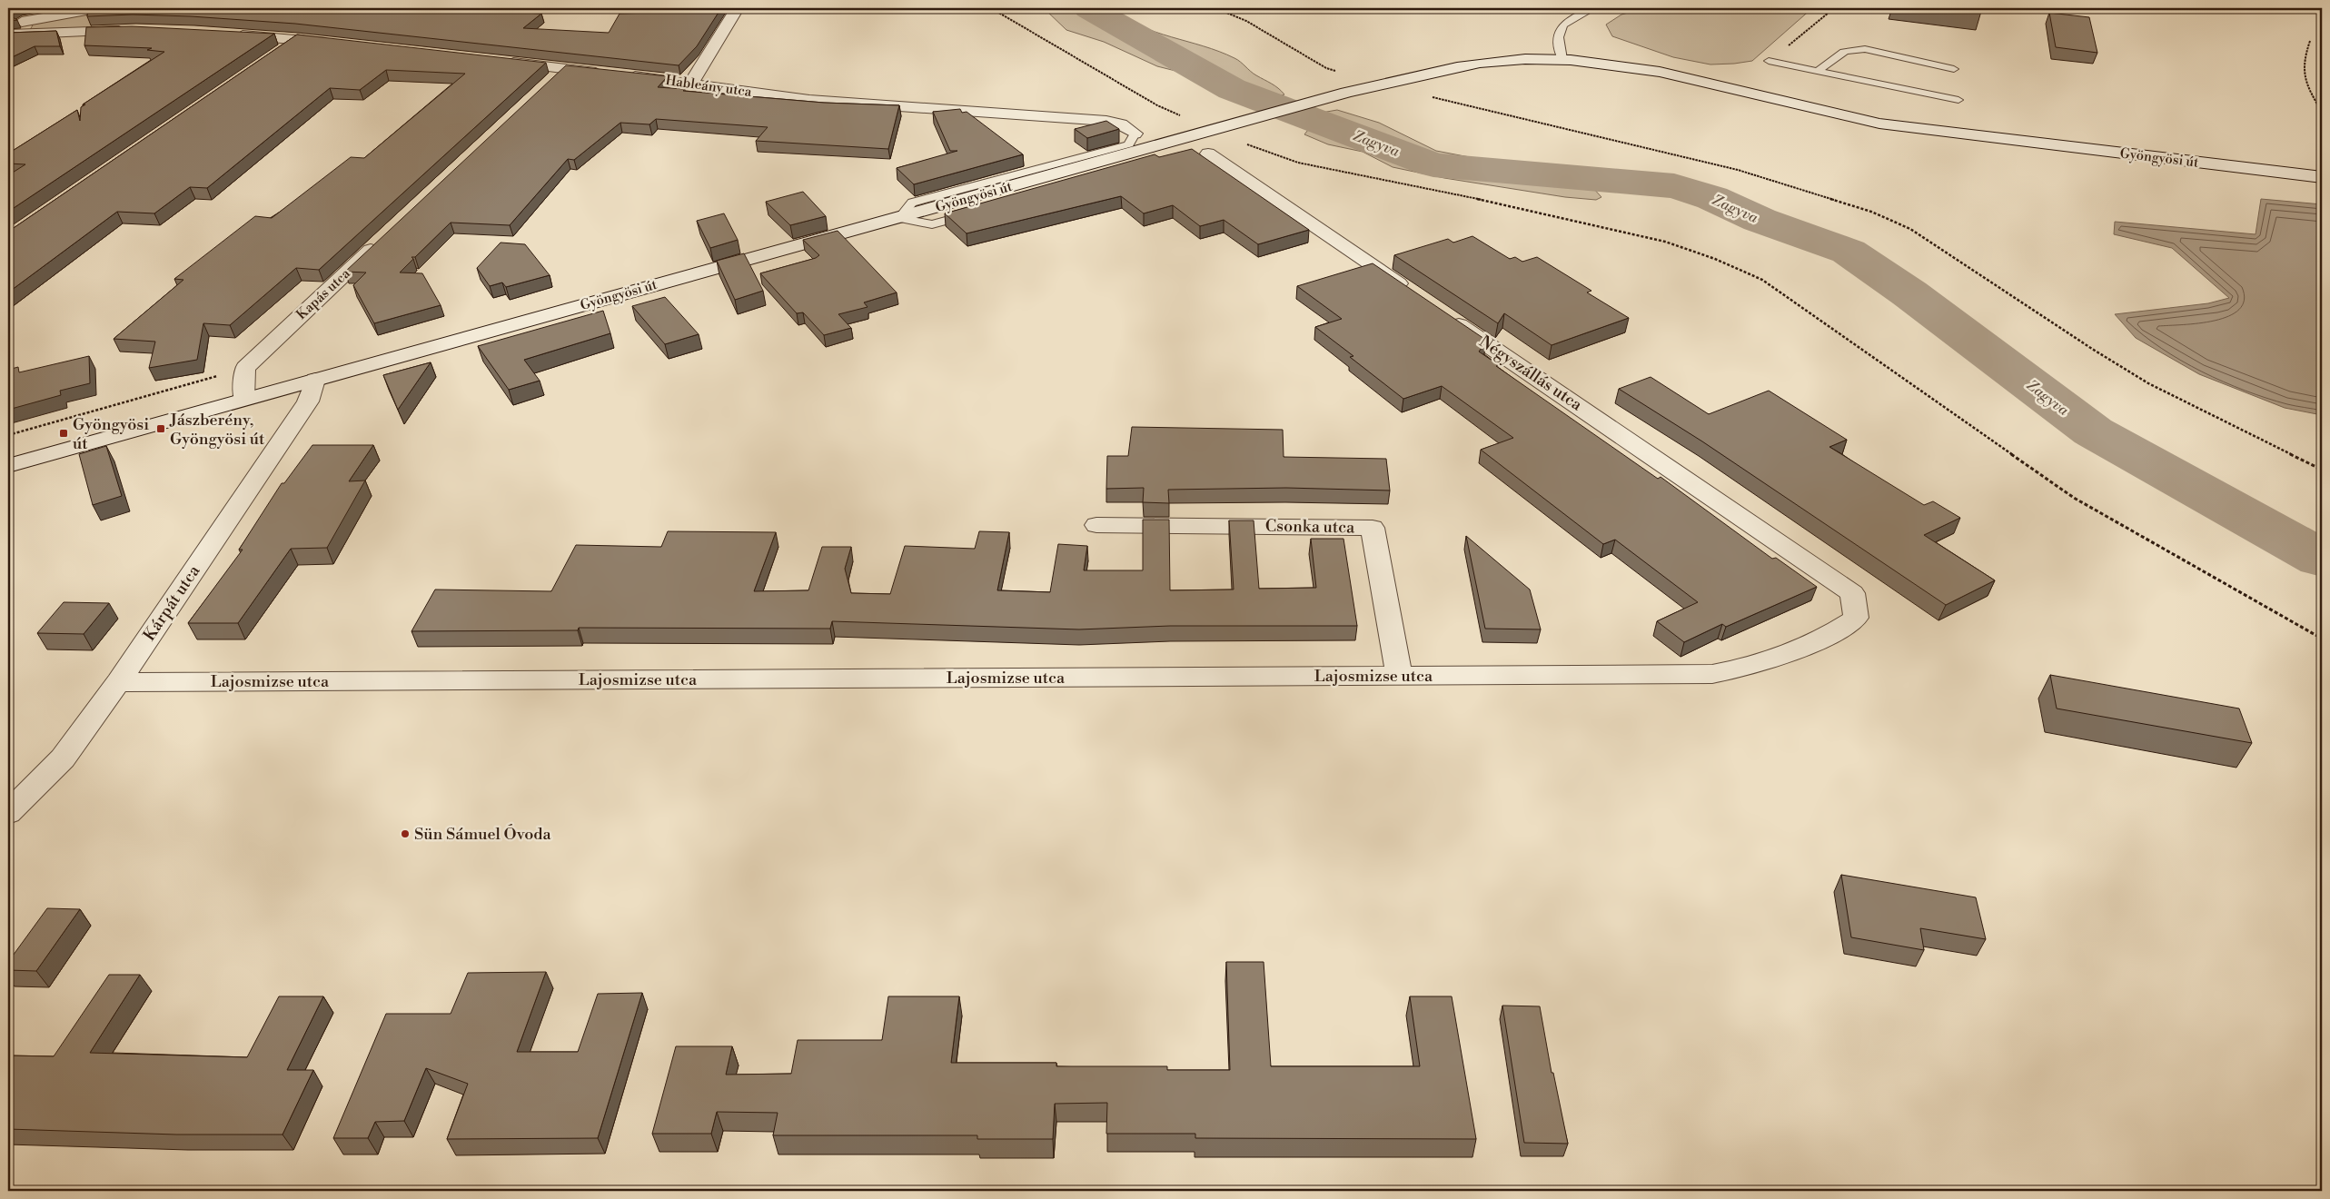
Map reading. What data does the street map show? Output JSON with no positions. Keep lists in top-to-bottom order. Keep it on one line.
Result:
{"streets":{"street":["Hableány utca","Gyöngyösi út","Kapás utca","Négyszállás utca","Csonka utca","Kárpát utca","Lajosmizse utca"]},"crossings":[["Gyöngyösi út","Kárpát utca"],["Négyszállás utca","Lajosmizse utca"],["Csonka utca","Lajosmizse utca"],["Kárpát utca","Lajosmizse utca"]],"water":["Zagyva"],"places":{"transit":["Jászberény, Gyöngyösi út","Gyöngyösi út"],"other":["Sün Sámuel Óvoda"]}}
